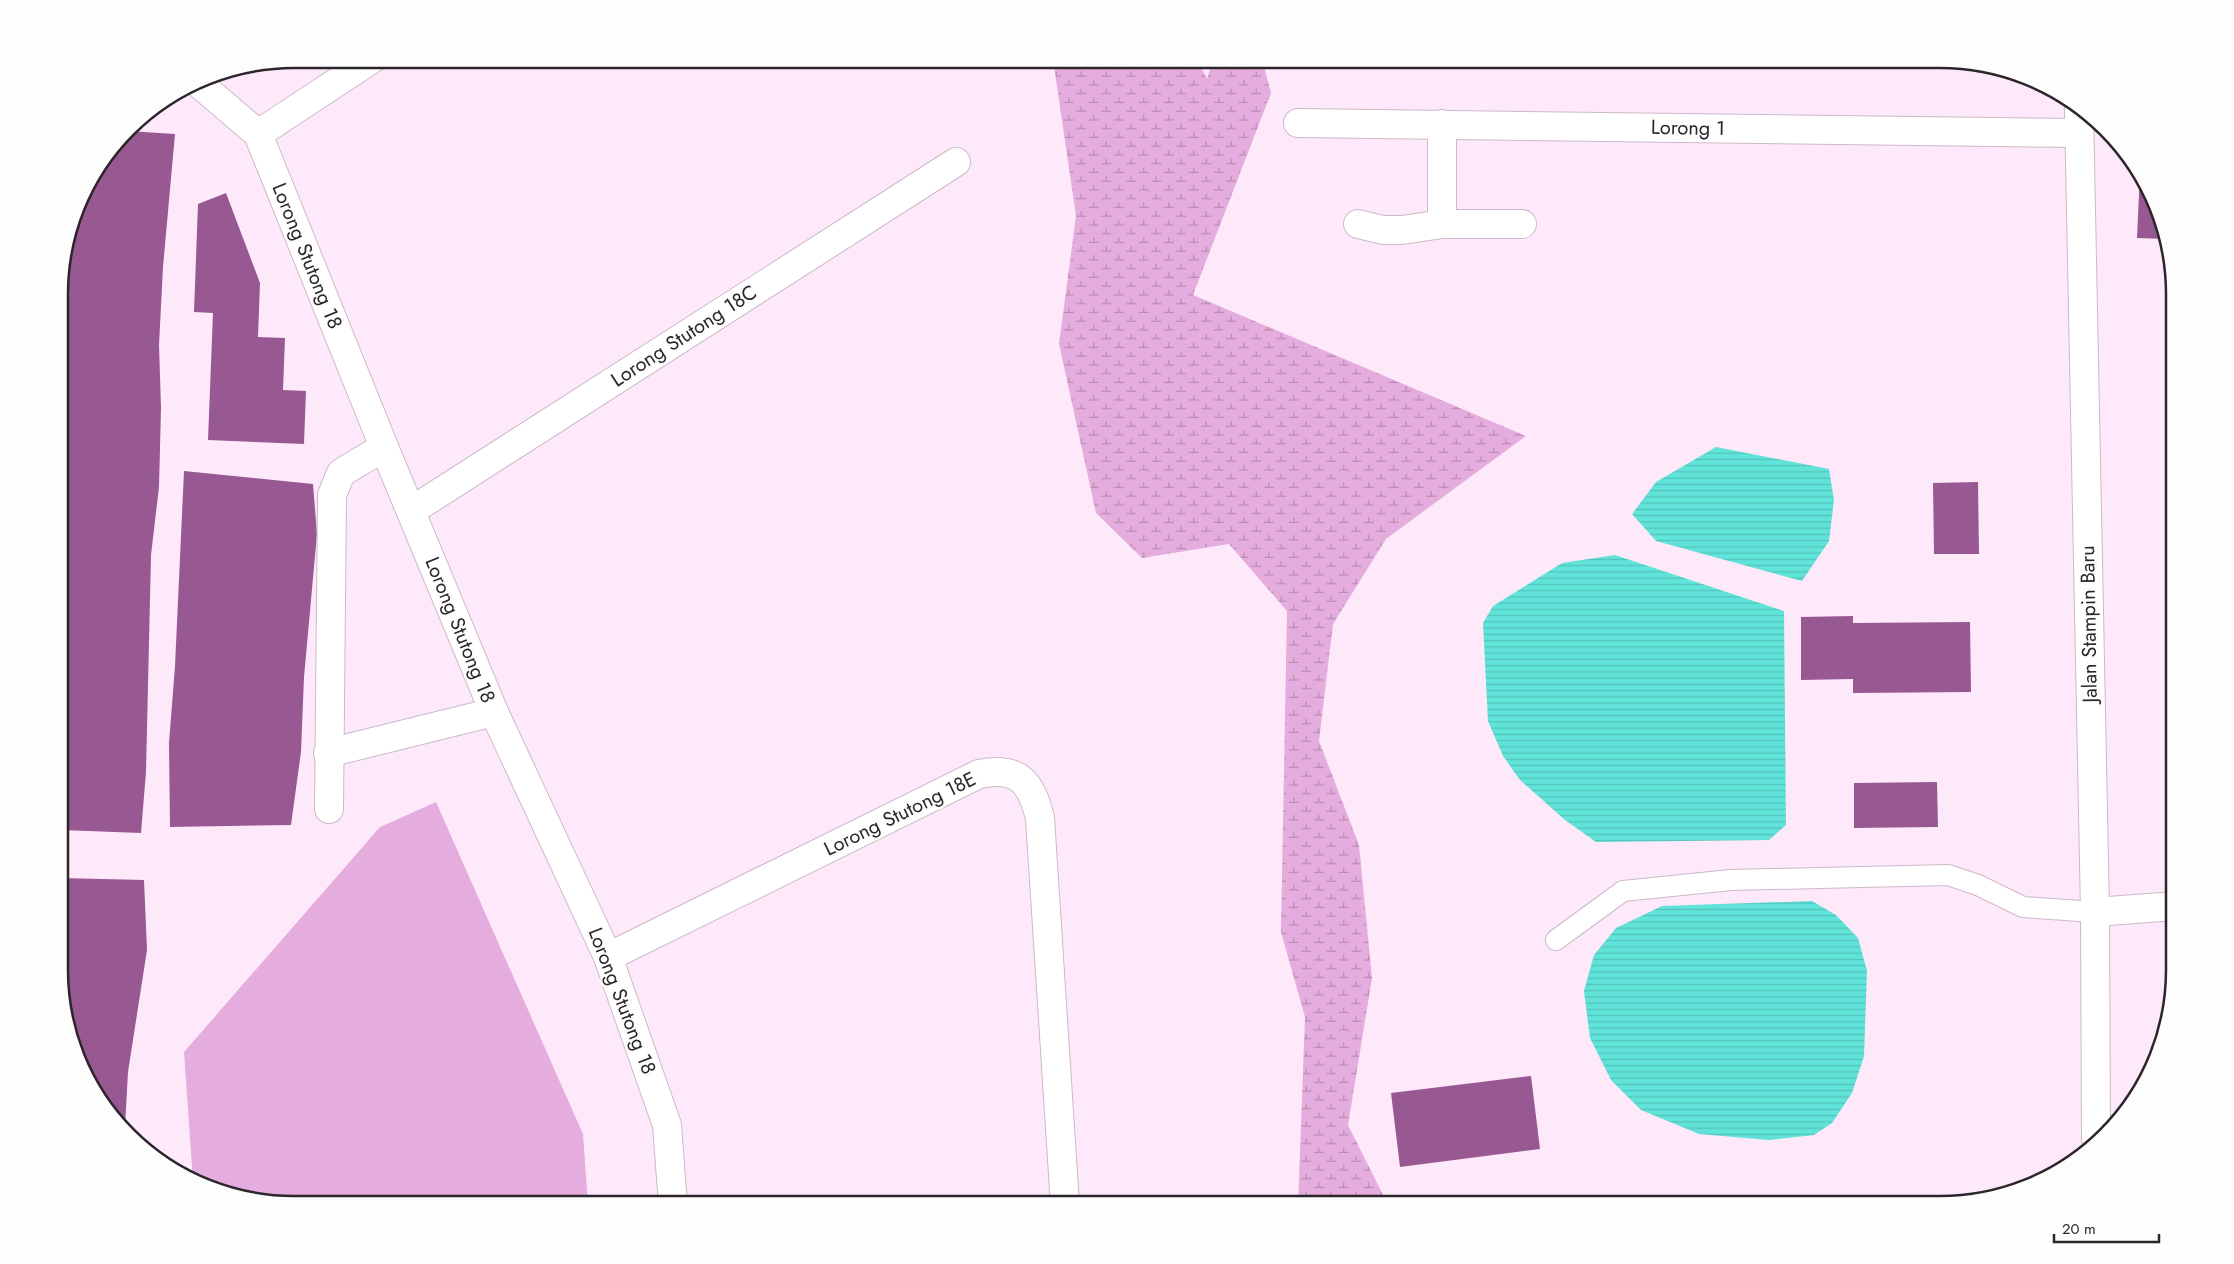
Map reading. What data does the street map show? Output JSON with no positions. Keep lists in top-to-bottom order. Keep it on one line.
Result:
{"streets":{"street":["Lorong 1","Lorong Stutong 18","Lorong Stutong 18C","Jalan Stampin Baru","Lorong Stutong 18E"]},"crossings":[["Lorong 1","Jalan Stampin Baru"],["Lorong Stutong 18","Lorong Stutong 18C"],["Lorong Stutong 18","Lorong Stutong 18E"]],"scale_bar":"20 m"}
